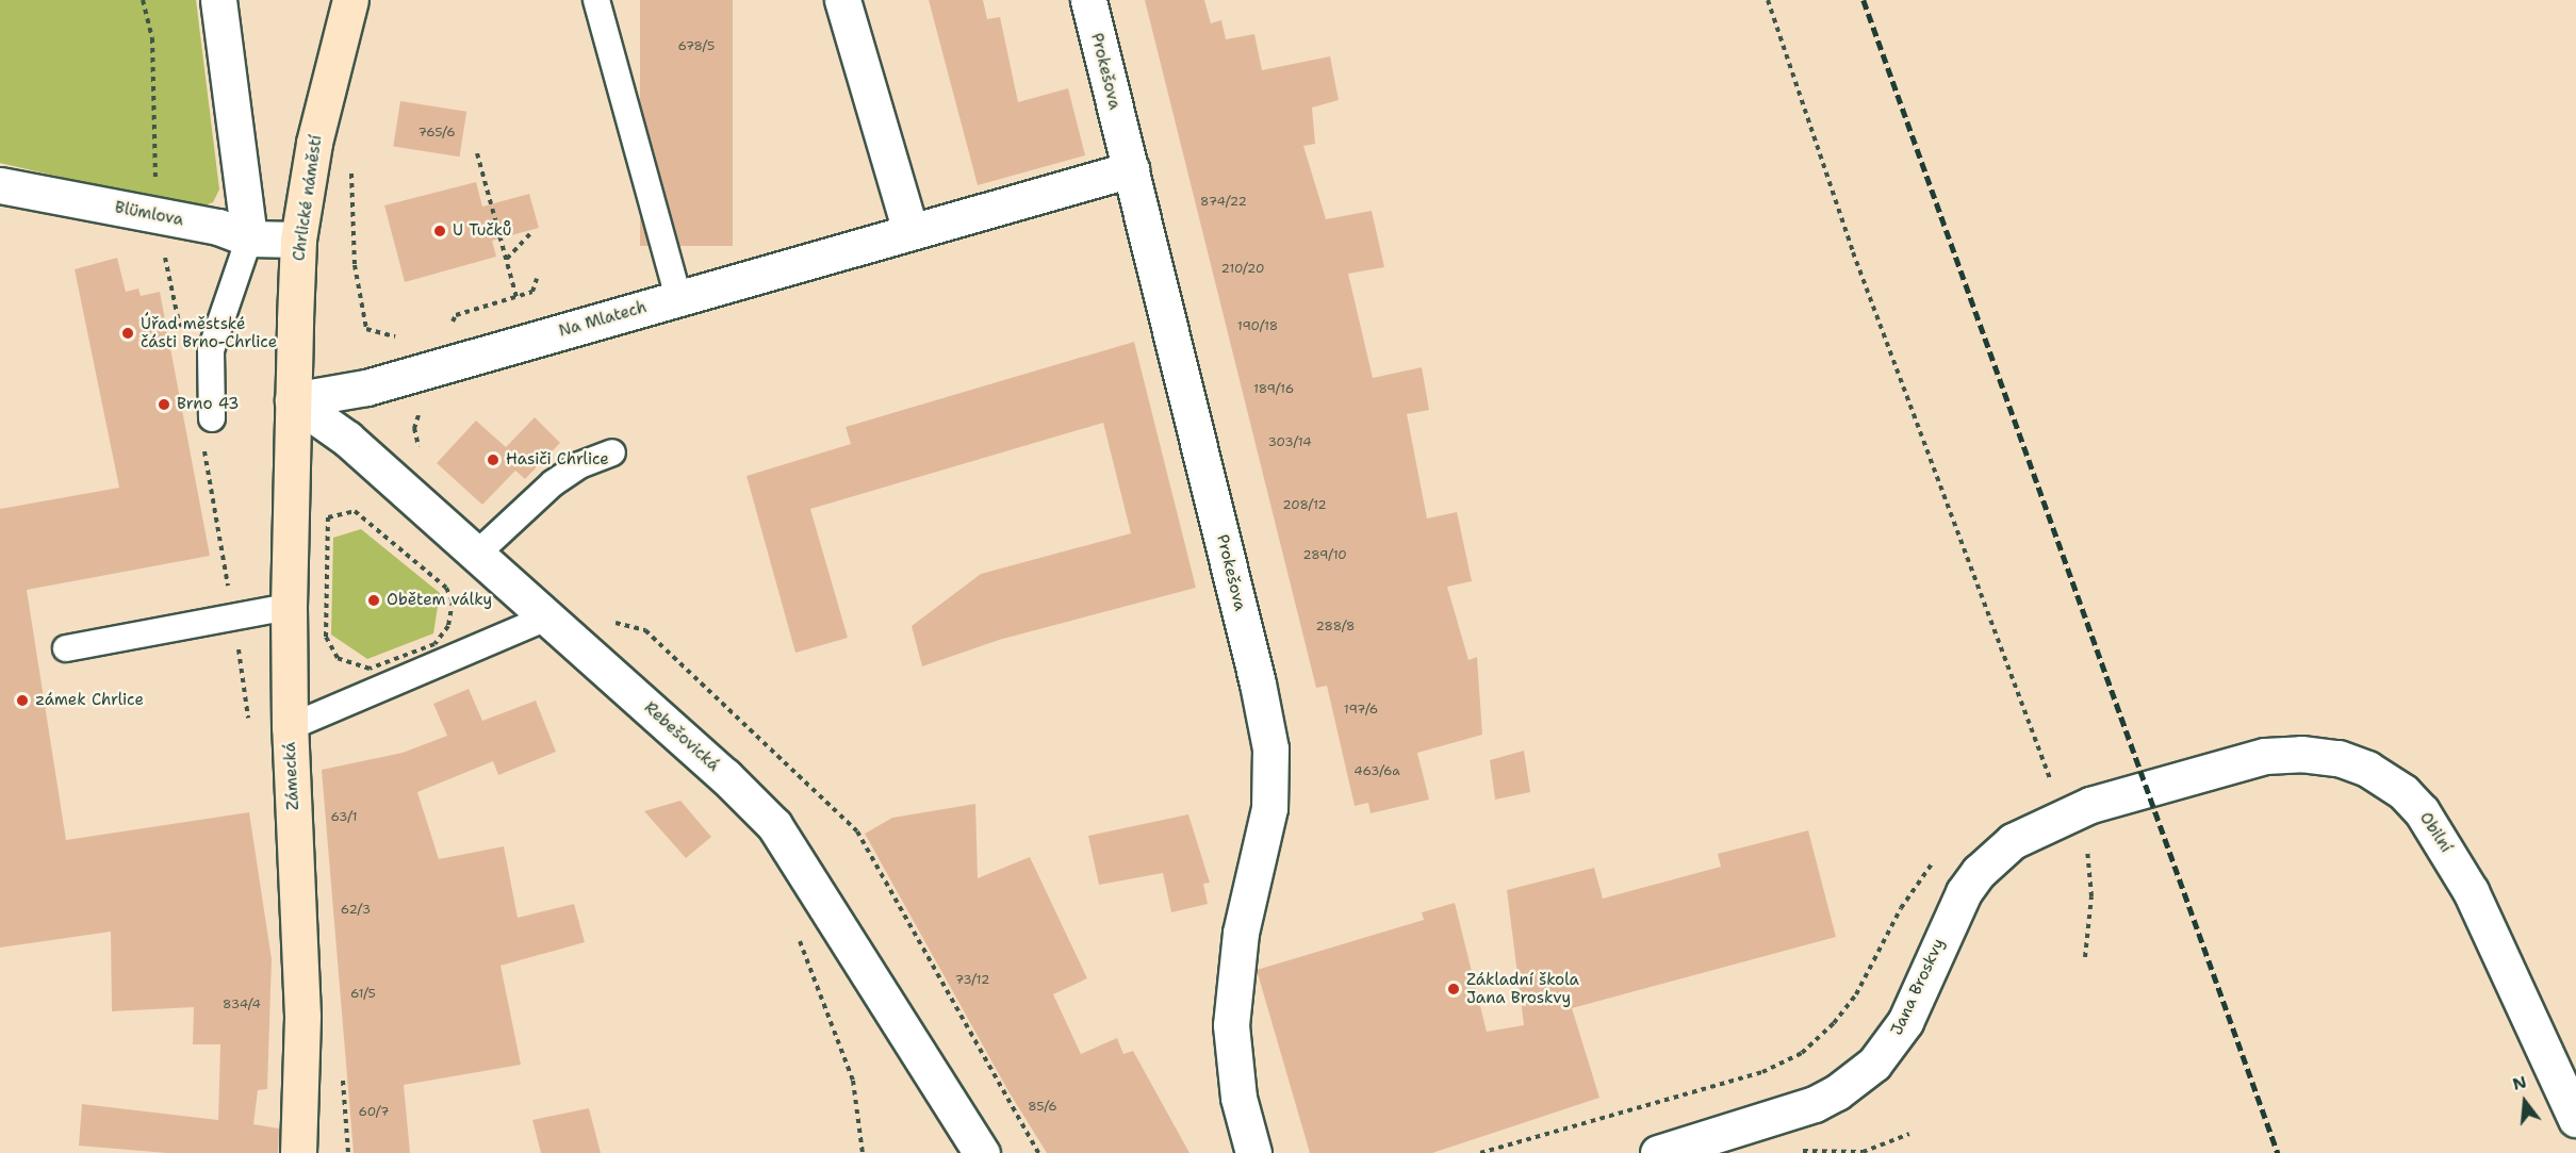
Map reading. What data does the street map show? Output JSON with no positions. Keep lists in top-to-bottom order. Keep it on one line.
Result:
{"streets":{"street":["Prokešova","Chrlické náměstí","Blümlova","Na Mlatech","Rebešovická","Zámecká","Obilní","Jana Broskvy"]},"crossings":[["Prokešova","Na Mlatech"],["Chrlické náměstí","Blümlova"],["Chrlické náměstí","Na Mlatech"],["Chrlické náměstí","Rebešovická"],["Chrlické náměstí","Zámecká"],["Na Mlatech","Rebešovická"],["Na Mlatech","Zámecká"],["Rebešovická","Zámecká"],["Obilní","Jana Broskvy"]],"places":["U Tučků","Úřad městské části Brno-Chrlice","Brno 43","Hasiči Chrlice","Obětem války","zámek Chrlice","Základní škola Jana Broskvy"],"house_numbers":["678/5","765/6","874/22","210/20","190/18","189/16","303/14","208/12","289/10","288/8","197/6","463/6a","63/1","62/3","73/12","61/5","834/4","85/6","60/7"],"north":"top"}
